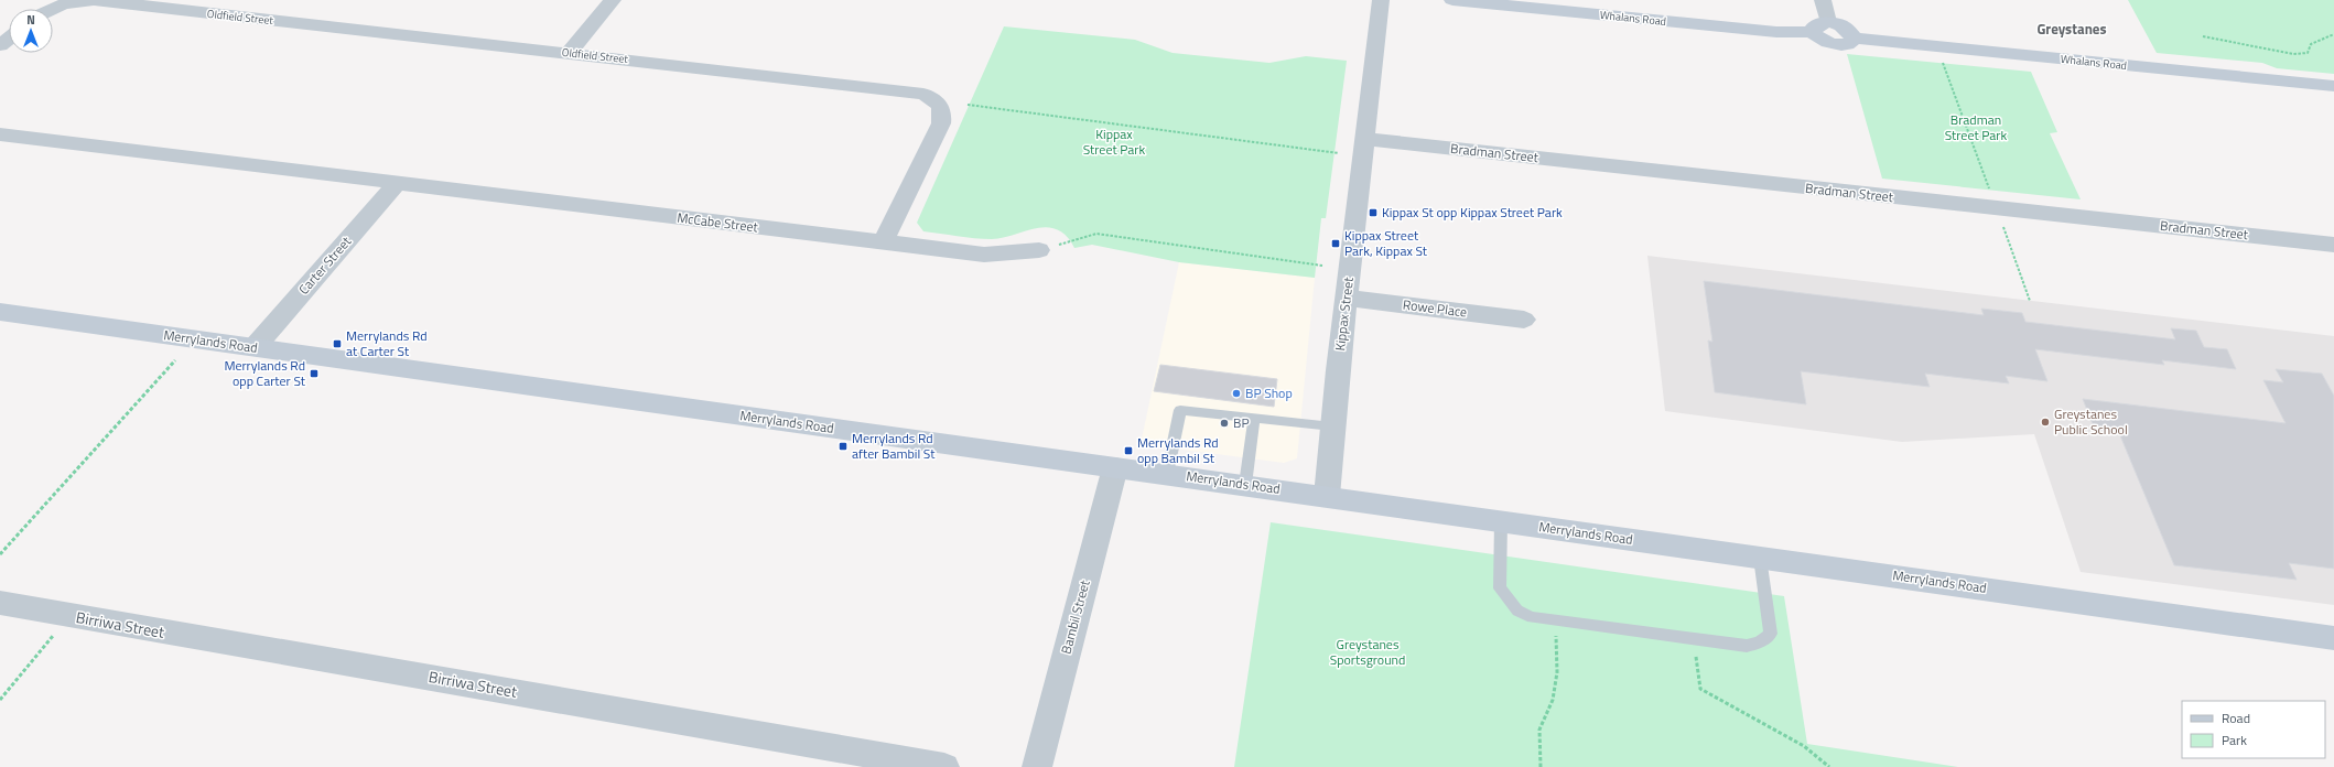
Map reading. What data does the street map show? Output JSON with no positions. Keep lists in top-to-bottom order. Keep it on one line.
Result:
{"streets":{"main road":["Whalans Road","Merrylands Road"],"street":["Oldfield Street","Bradman Street","McCabe Street","Carter Street","Rowe Place","Kippax Street","Bambil Street","Birriwa Street"]},"crossings":[["Oldfield Street","McCabe Street"],["Bradman Street","Kippax Street"],["McCabe Street","Carter Street"],["Carter Street","Merrylands Road"],["Rowe Place","Kippax Street"],["Kippax Street","Merrylands Road"],["Merrylands Road","Bambil Street"]],"districts":["Greystanes"],"parks":["Bradman Street Park","Kippax Street Park","Greystanes Sportsground"],"places":{"transit":["Kippax St opp Kippax Street Park","Kippax Street Park, Kippax St","Merrylands Rd at Carter St","Merrylands Rd opp Carter St","Merrylands Rd after Bambil St","Merrylands Rd opp Bambil St"],"other":["BP Shop","Greystanes Public School","BP"]},"legend":["Road","Park"],"north":"top"}
